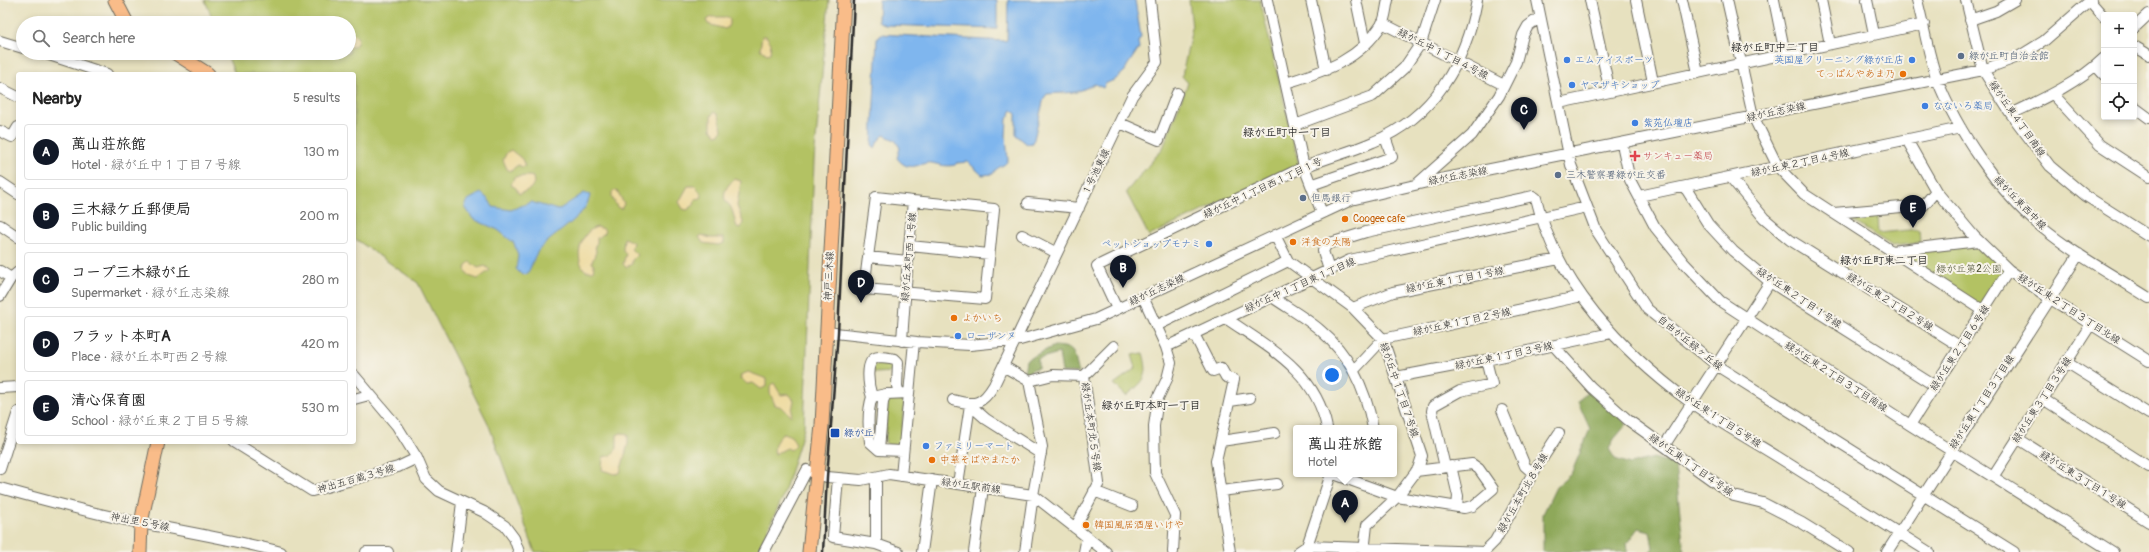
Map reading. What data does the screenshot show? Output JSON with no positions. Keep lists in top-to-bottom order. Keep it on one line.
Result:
{"streets":{"main road":["神戸三木線"],"street":["緑が丘中１丁目４号線","緑が丘志染線","緑が丘東４丁目南線","緑が丘東２丁目４号線","１号池東線","緑が丘中１丁目西１丁目１号","緑が丘東西中線","緑が丘本町西１号線","緑が丘東１丁目１号線","緑が丘中１丁目東１丁目線","緑が丘東２丁目１号線","緑が丘東２丁目２号線","緑が丘東２丁目３丁目北線","緑が丘東１丁目２号線","自由が丘緑ヶ丘線","緑が丘東２丁目６号線","緑が丘東１丁目３号線","緑が丘東２丁目３丁目南線","緑が丘中１丁目７号線","緑が丘東３丁目３号線","緑が丘東１丁目３丁目線","緑が丘東１丁目５号線","緑が丘本町北５号線","緑が丘東１丁目４号線","神出五百蔵３号線","緑が丘東３丁目１号線","緑が丘駅前線","緑が丘本町北８号線","神出里５号線"]},"crossings":[["緑が丘中１丁目４号線","緑が丘中１丁目西１丁目１号"],["緑が丘志染線","緑が丘東４丁目南線"],["緑が丘志染線","１号池東線"],["緑が丘志染線","緑が丘中１丁目西１丁目１号"],["緑が丘志染線","緑が丘東西中線"],["緑が丘志染線","緑が丘本町西１号線"],["緑が丘志染線","神戸三木線"],["緑が丘志染線","自由が丘緑ヶ丘線"],["緑が丘志染線","緑が丘東２丁目３丁目南線"],["緑が丘志染線","緑が丘中１丁目７号線"],["緑が丘東２丁目４号線","緑が丘東西中線"],["緑が丘東２丁目４号線","緑が丘東２丁目１号線"],["緑が丘東２丁目４号線","緑が丘東２丁目２号線"],["緑が丘東２丁目４号線","緑が丘東２丁目３丁目北線"],["緑が丘東２丁目４号線","緑が丘東２丁目３丁目南線"],["緑が丘東西中線","緑が丘東１丁目３丁目線"],["神戸三木線","緑が丘駅前線"],["緑が丘東１丁目１号線","緑が丘中１丁目７号線"],["緑が丘東１丁目１号線","緑が丘東１丁目５号線"],["緑が丘中１丁目東１丁目線","自由が丘緑ヶ丘線"],["緑が丘中１丁目東１丁目線","緑が丘中１丁目７号線"],["緑が丘中１丁目東１丁目線","緑が丘東１丁目５号線"],["緑が丘東２丁目１号線","緑が丘東２丁目６号線"],["緑が丘東２丁目２号線","緑が丘東２丁目６号線"],["緑が丘東２丁目３丁目北線","緑が丘東２丁目６号線"],["緑が丘東２丁目３丁目北線","緑が丘東３丁目３号線"],["緑が丘東２丁目３丁目北線","緑が丘東１丁目３丁目線"],["緑が丘東１丁目２号線","緑が丘中１丁目７号線"],["緑が丘東１丁目２号線","緑が丘東１丁目５号線"],["自由が丘緑ヶ丘線","緑が丘東１丁目３丁目線"],["緑が丘東２丁目６号線","緑が丘東２丁目３丁目南線"],["緑が丘東１丁目３号線","緑が丘中１丁目７号線"],["緑が丘東１丁目３号線","緑が丘東１丁目５号線"],["緑が丘東１丁目３号線","緑が丘東１丁目４号線"],["緑が丘東２丁目３丁目南線","緑が丘東３丁目３号線"],["緑が丘東２丁目３丁目南線","緑が丘東１丁目３丁目線"],["緑が丘東３丁目３号線","緑が丘東３丁目１号線"],["緑が丘東１丁目３丁目線","緑が丘東１丁目５号線"]],"districts":["緑が丘町中二丁目","緑が丘町中一丁目","緑が丘町東二丁目","緑が丘町本町一丁目"],"parks":["緑が丘第2公園"],"places":{"other":["緑が丘町自治会館","エムアイスポーツ","英国屋クリーニング緑が丘店","てっぱんやあま乃","ヤマザキショップ","なないろ薬局","紫苑仏壇店","三木警察署緑が丘交番","但馬銀行","Coogee cafe","洋食の太陽","ペットショップモナミ","よかいち","ローザンヌ","ファミリーマート","中華そばやまたか","韓国風居酒屋いけや"],"health":["サンキュー薬局"],"transit":["緑が丘"]},"page":{"map_buttons":["+","−"],"search":"Search here","heading":["Nearby","5 results"],"pins":["C","E","B","D","A"],"list":[{"mark":"A","name":"萬山荘旅館","note":"Hotel · 緑が丘中１丁目７号線","value":"130 m"},{"mark":"B","name":"三木緑ケ丘郵便局","note":"Public building","value":"200 m"},{"mark":"C","name":"コープ三木緑が丘","note":"Supermarket · 緑が丘志染線","value":"280 m"},{"mark":"D","name":"フラット本町A","note":"Place · 緑が丘本町西２号線","value":"420 m"},{"mark":"E","name":"清心保育園","note":"School · 緑が丘東２丁目５号線","value":"530 m"}],"popup":["萬山荘旅館","Hotel"]}}
